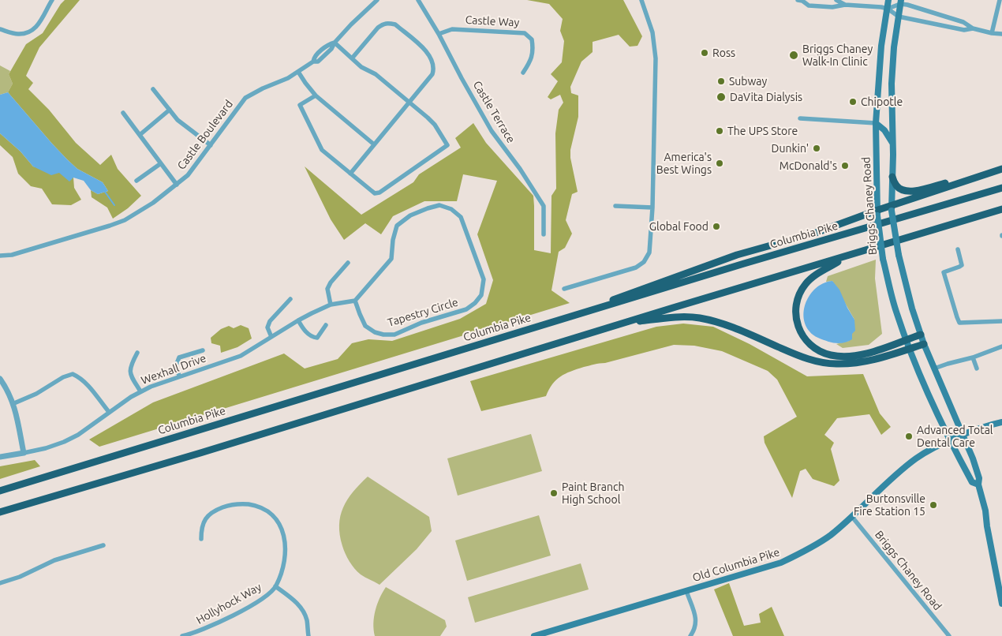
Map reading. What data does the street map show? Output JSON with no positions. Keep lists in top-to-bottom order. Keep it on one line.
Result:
{"streets":{"highway":["Columbia Pike"],"main road":["Briggs Chaney Road","Old Columbia Pike"],"street":["Castle Way","Castle Terrace","Castle Boulevard","Tapestry Circle","Wexhall Drive","Hollyhock Way"]},"crossings":[["Castle Way","Castle Terrace"],["Briggs Chaney Road","Old Columbia Pike"],["Tapestry Circle","Wexhall Drive"]],"places":["Ross","Briggs Chaney Walk-In Clinic","Subway","DaVita Dialysis","Chipotle","The UPS Store","Dunkin'","America's Best Wings","McDonald's","Global Food","Advanced Total Dental Care","Paint Branch High School","Burtonsville Fire Station 15"]}
